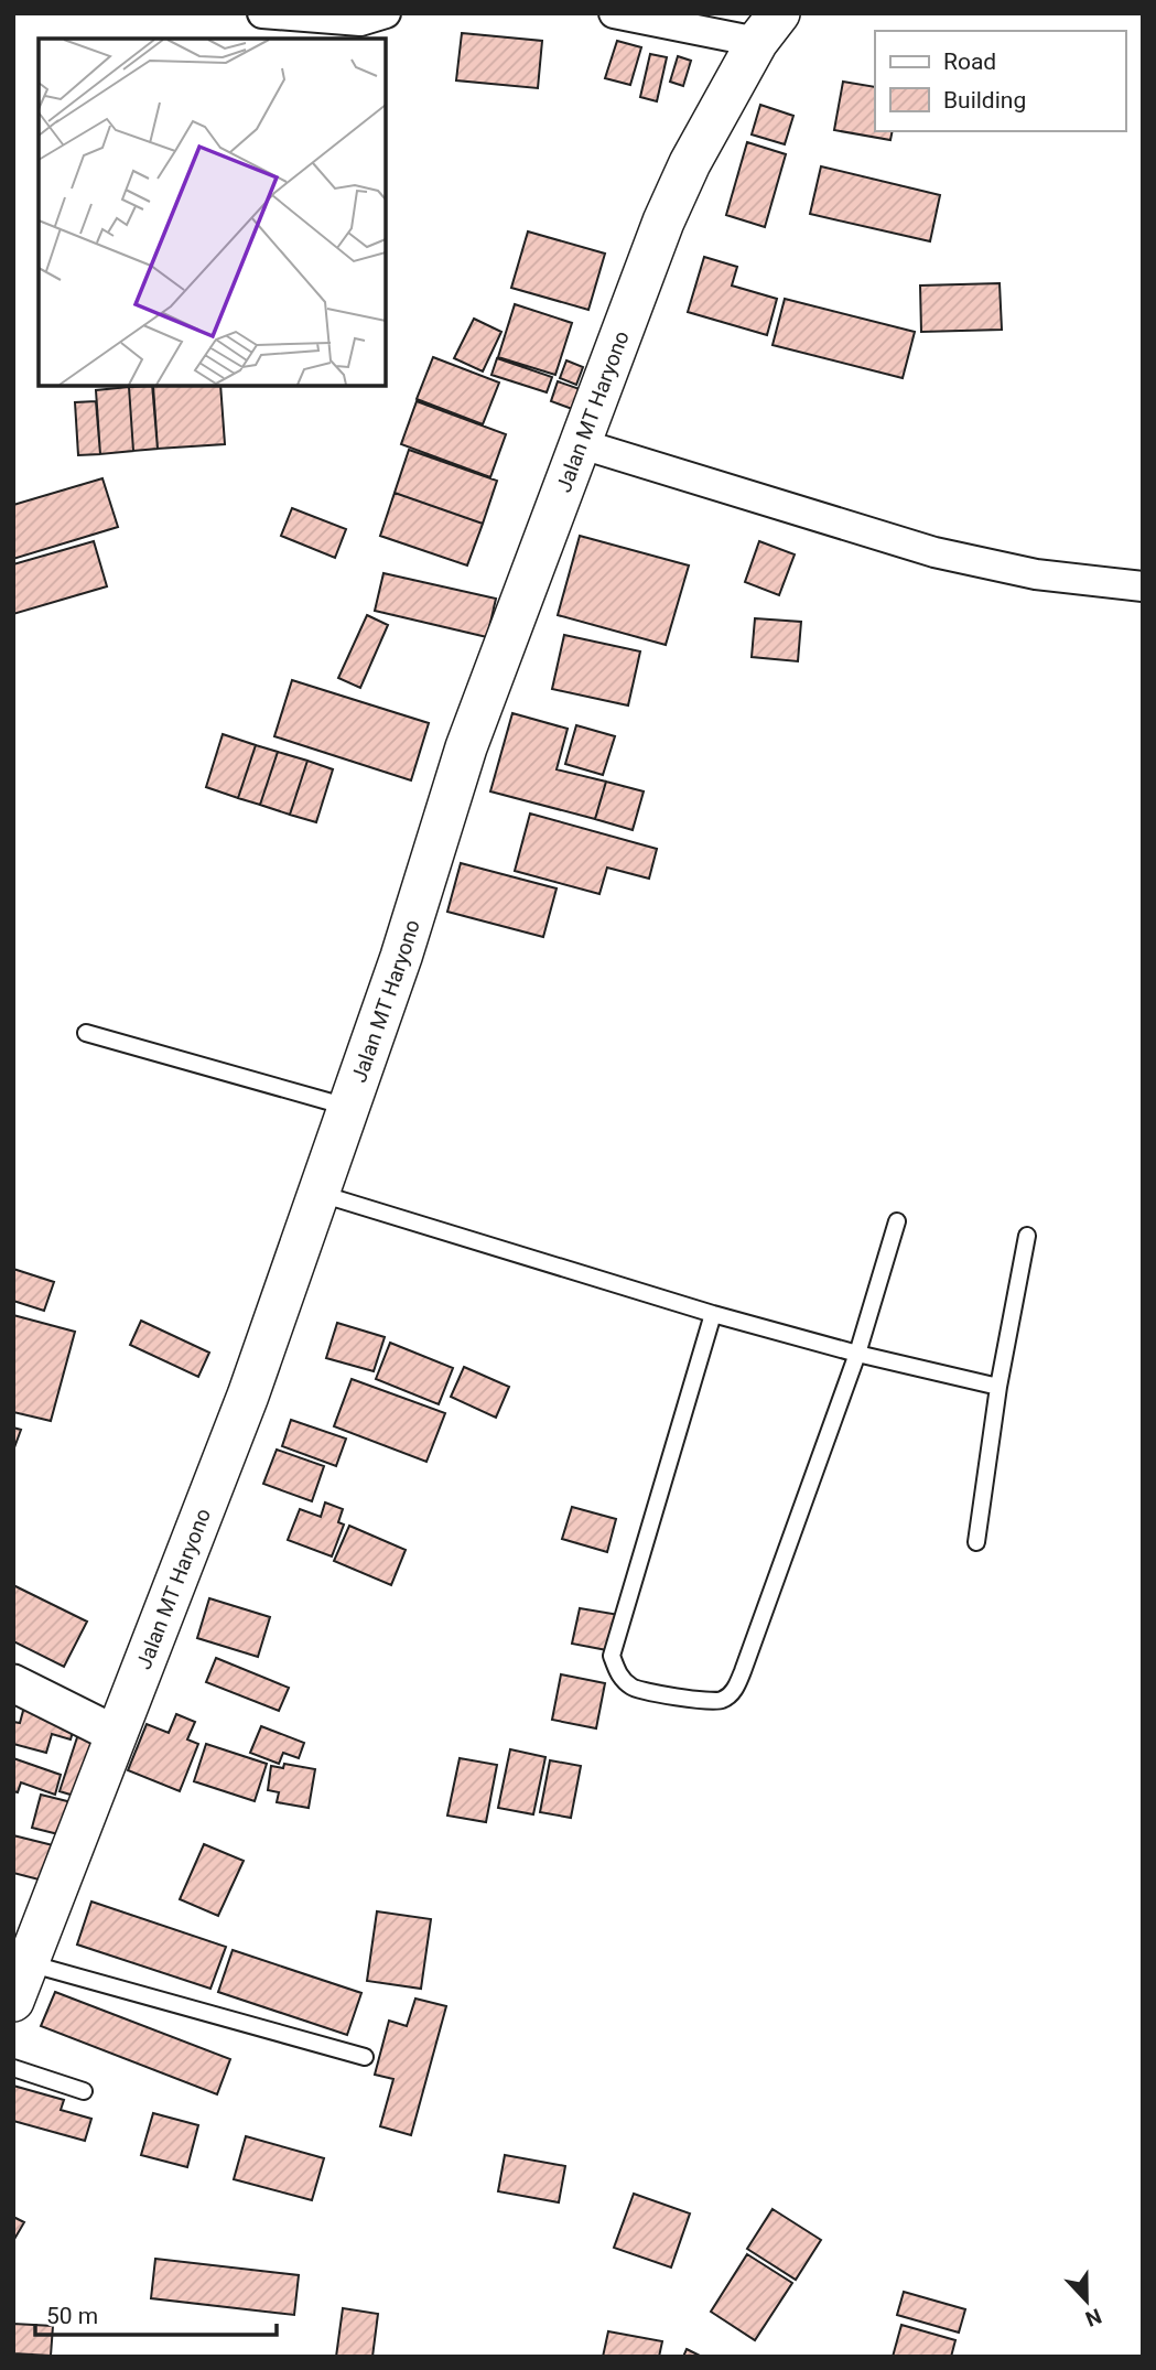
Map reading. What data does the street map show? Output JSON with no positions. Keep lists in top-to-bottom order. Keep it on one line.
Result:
{"streets":{"main road":["Jalan MT Haryono"]},"legend":["Road","Building"],"scale_bar":"50 m","north":"bottom"}
